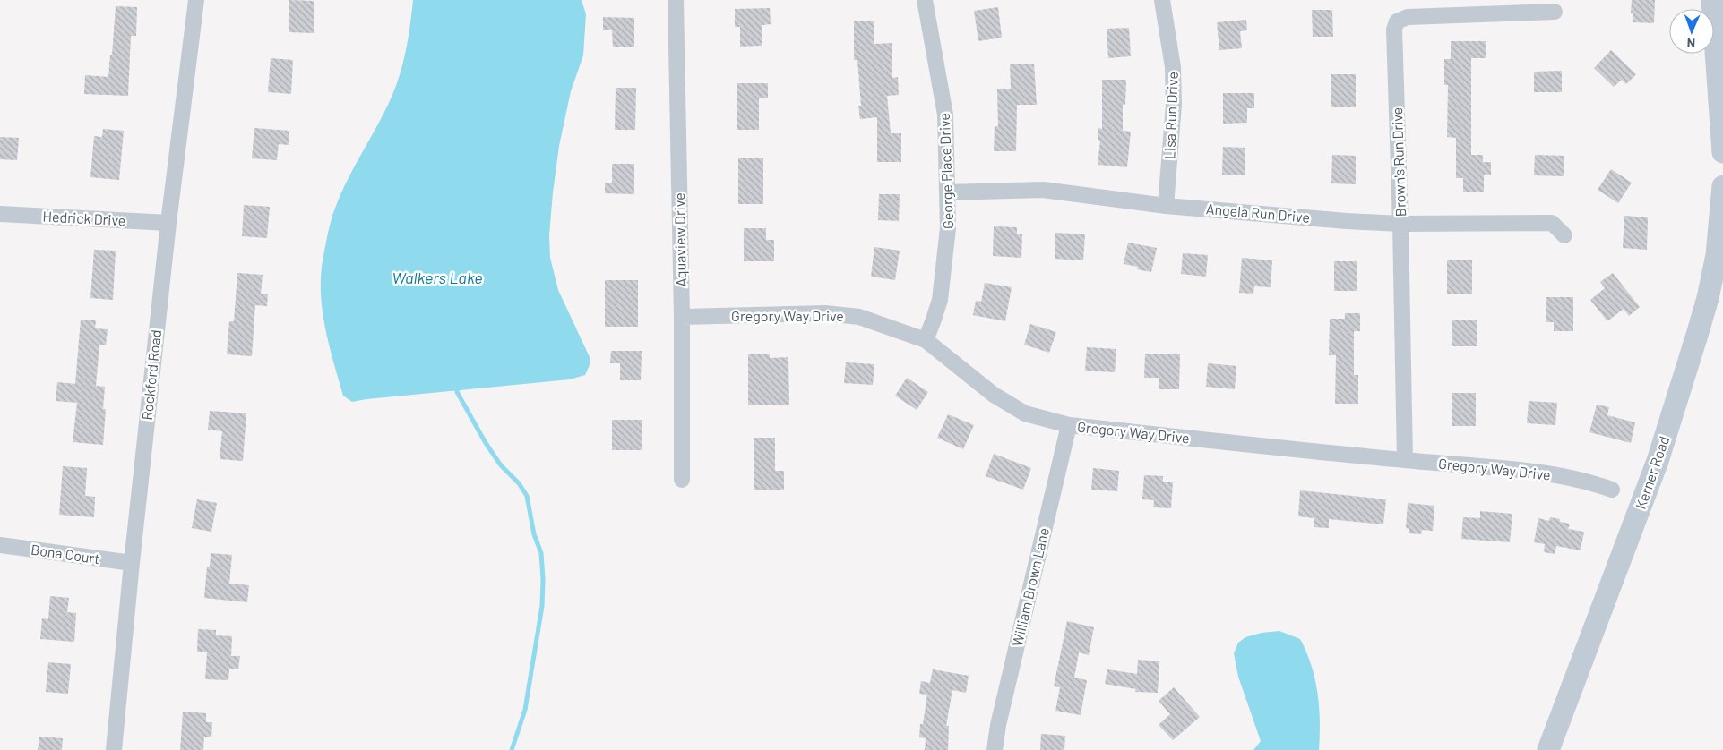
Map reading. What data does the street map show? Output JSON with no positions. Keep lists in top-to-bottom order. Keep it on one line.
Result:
{"streets":{"street":["Lisa Run Drive","Brown's Run Drive","George Place Drive","Angela Run Drive","Hedrick Drive","Aquaview Drive","Gregory Way Drive","Rockford Road","Kerner Road","Bona Court","William Brown Lane"]},"crossings":[["Lisa Run Drive","Angela Run Drive"],["Brown's Run Drive","Angela Run Drive"],["Brown's Run Drive","Gregory Way Drive"],["George Place Drive","Angela Run Drive"],["George Place Drive","Gregory Way Drive"],["Hedrick Drive","Rockford Road"],["Aquaview Drive","Gregory Way Drive"],["Gregory Way Drive","William Brown Lane"],["Rockford Road","Bona Court"]],"water":["Walkers Lake"],"north":"bottom"}
